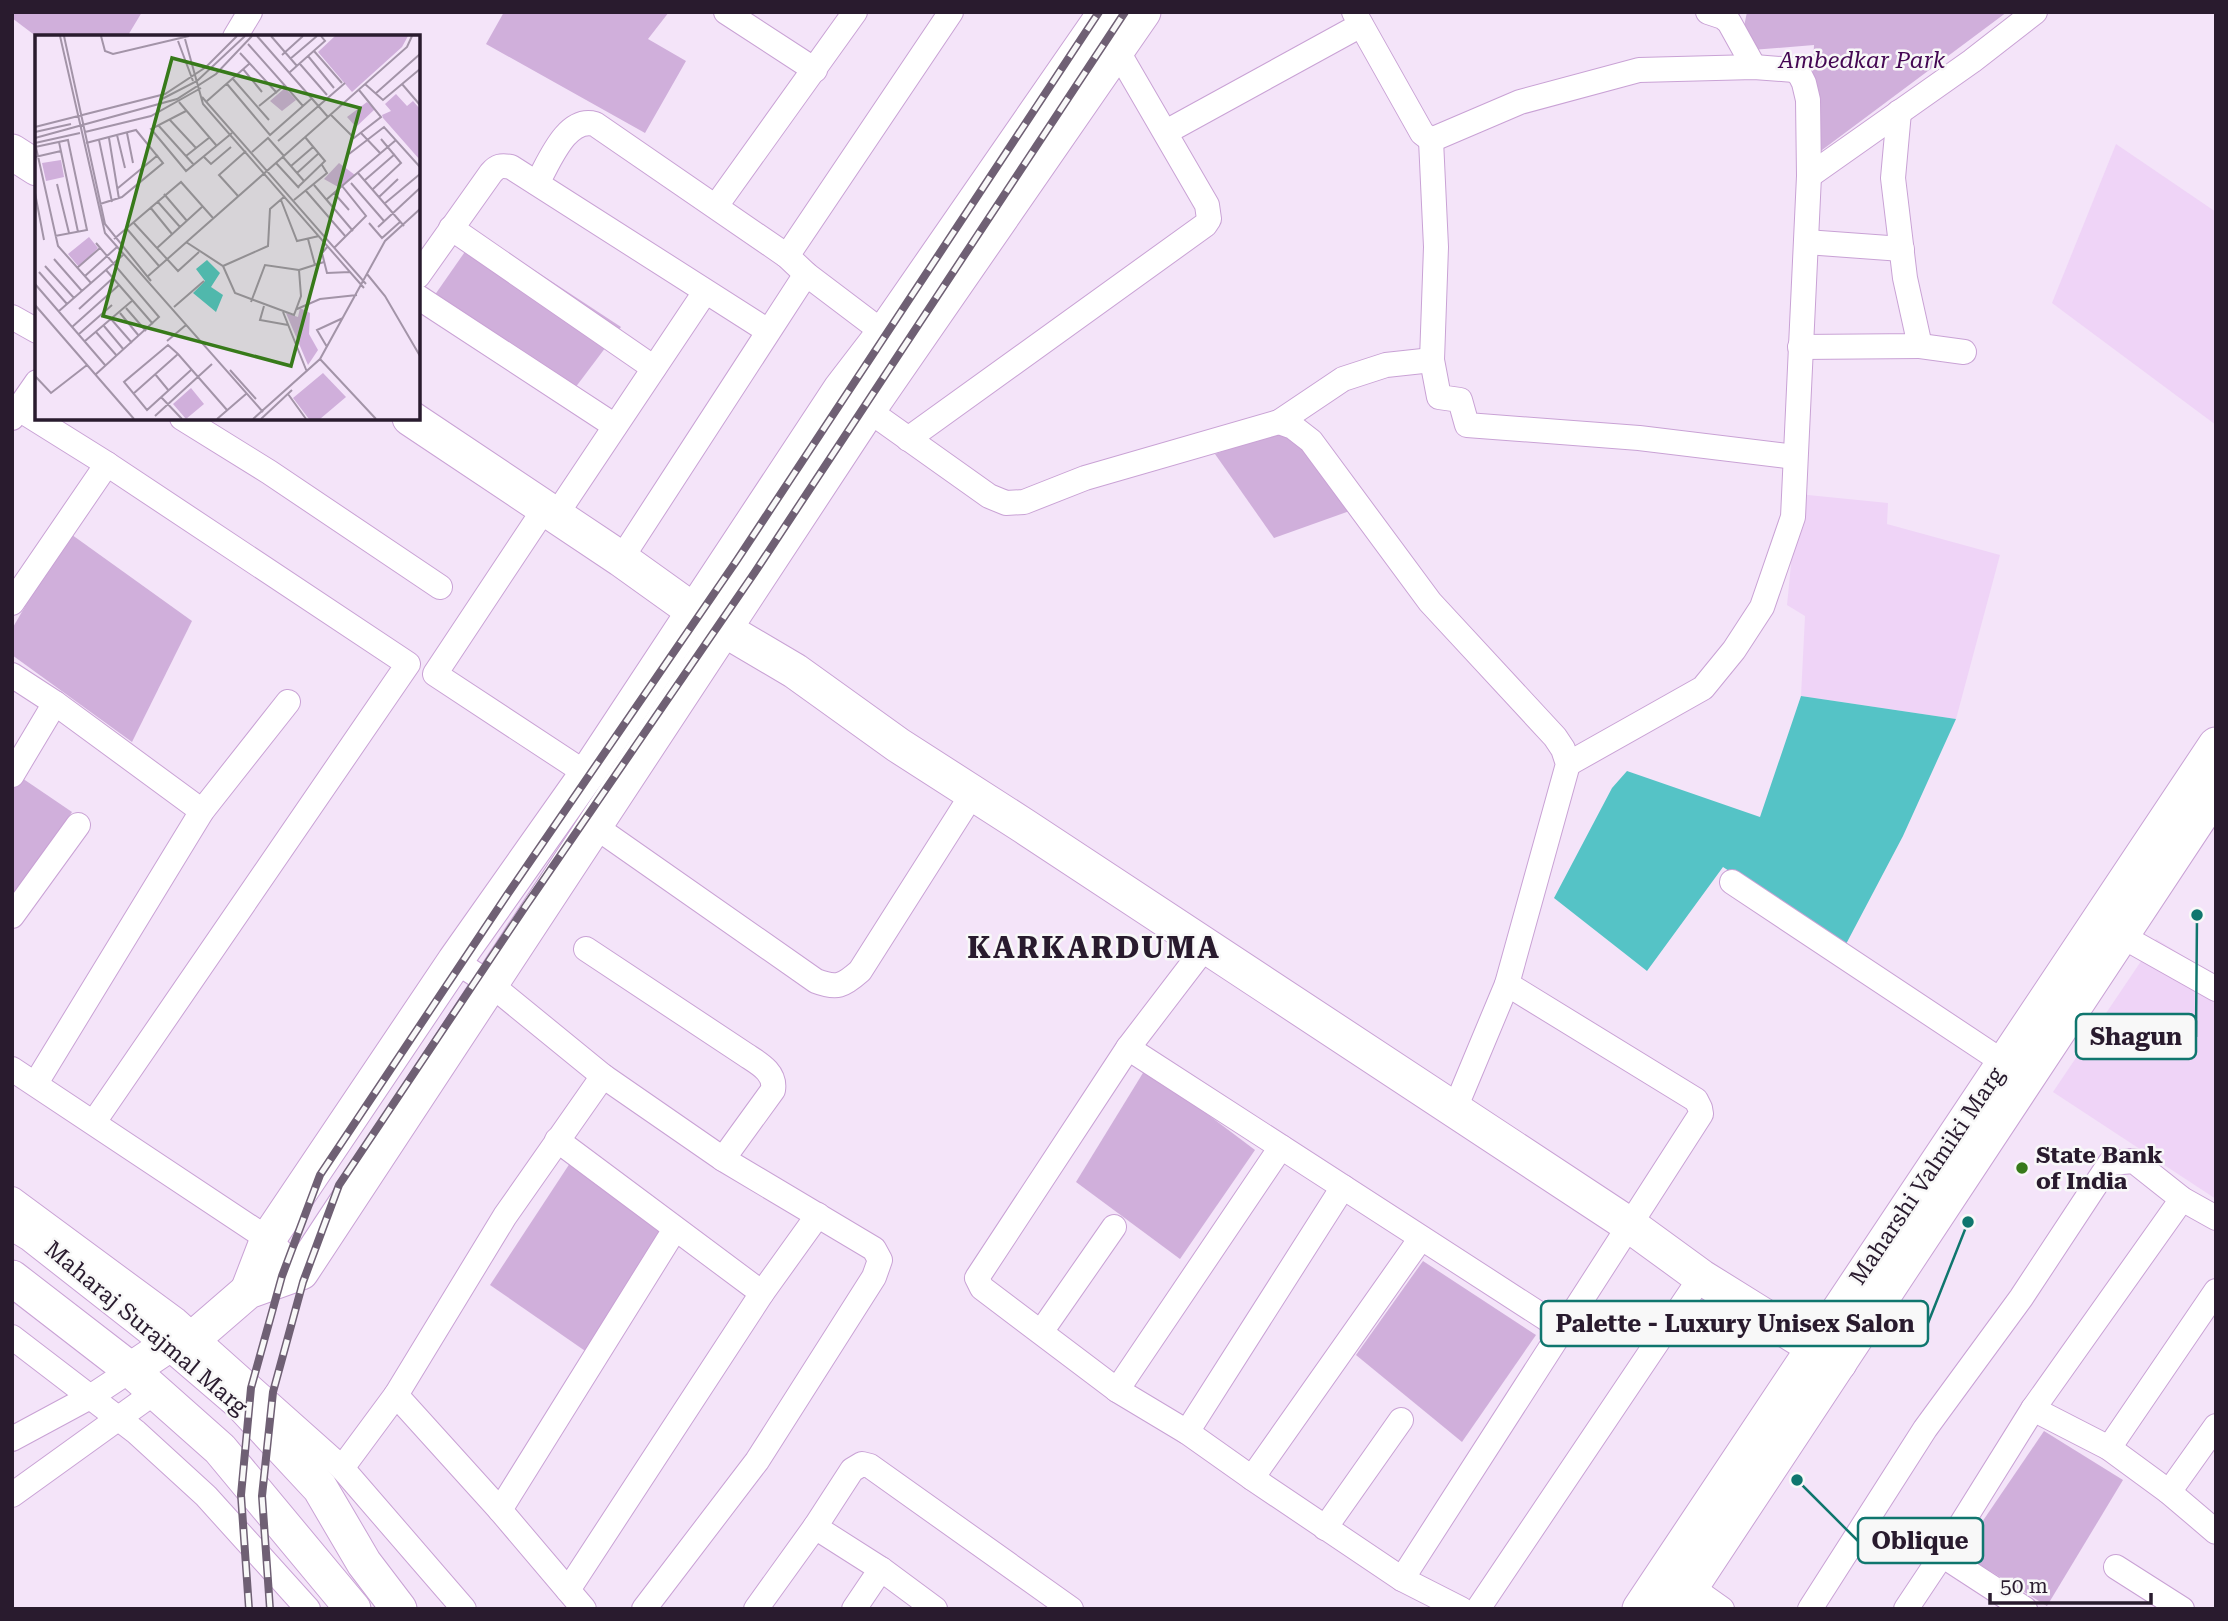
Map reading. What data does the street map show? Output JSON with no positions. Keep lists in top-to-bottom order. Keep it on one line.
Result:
{"streets":{"street":["Maharshi Valmiki Marg","Maharaj Surajmal Marg"]},"districts":["KARKARDUMA"],"parks":["Ambedkar Park"],"places":["Shagun","State Bank of India","Palette - Luxury Unisex Salon","Oblique"],"scale_bar":"50 m"}
